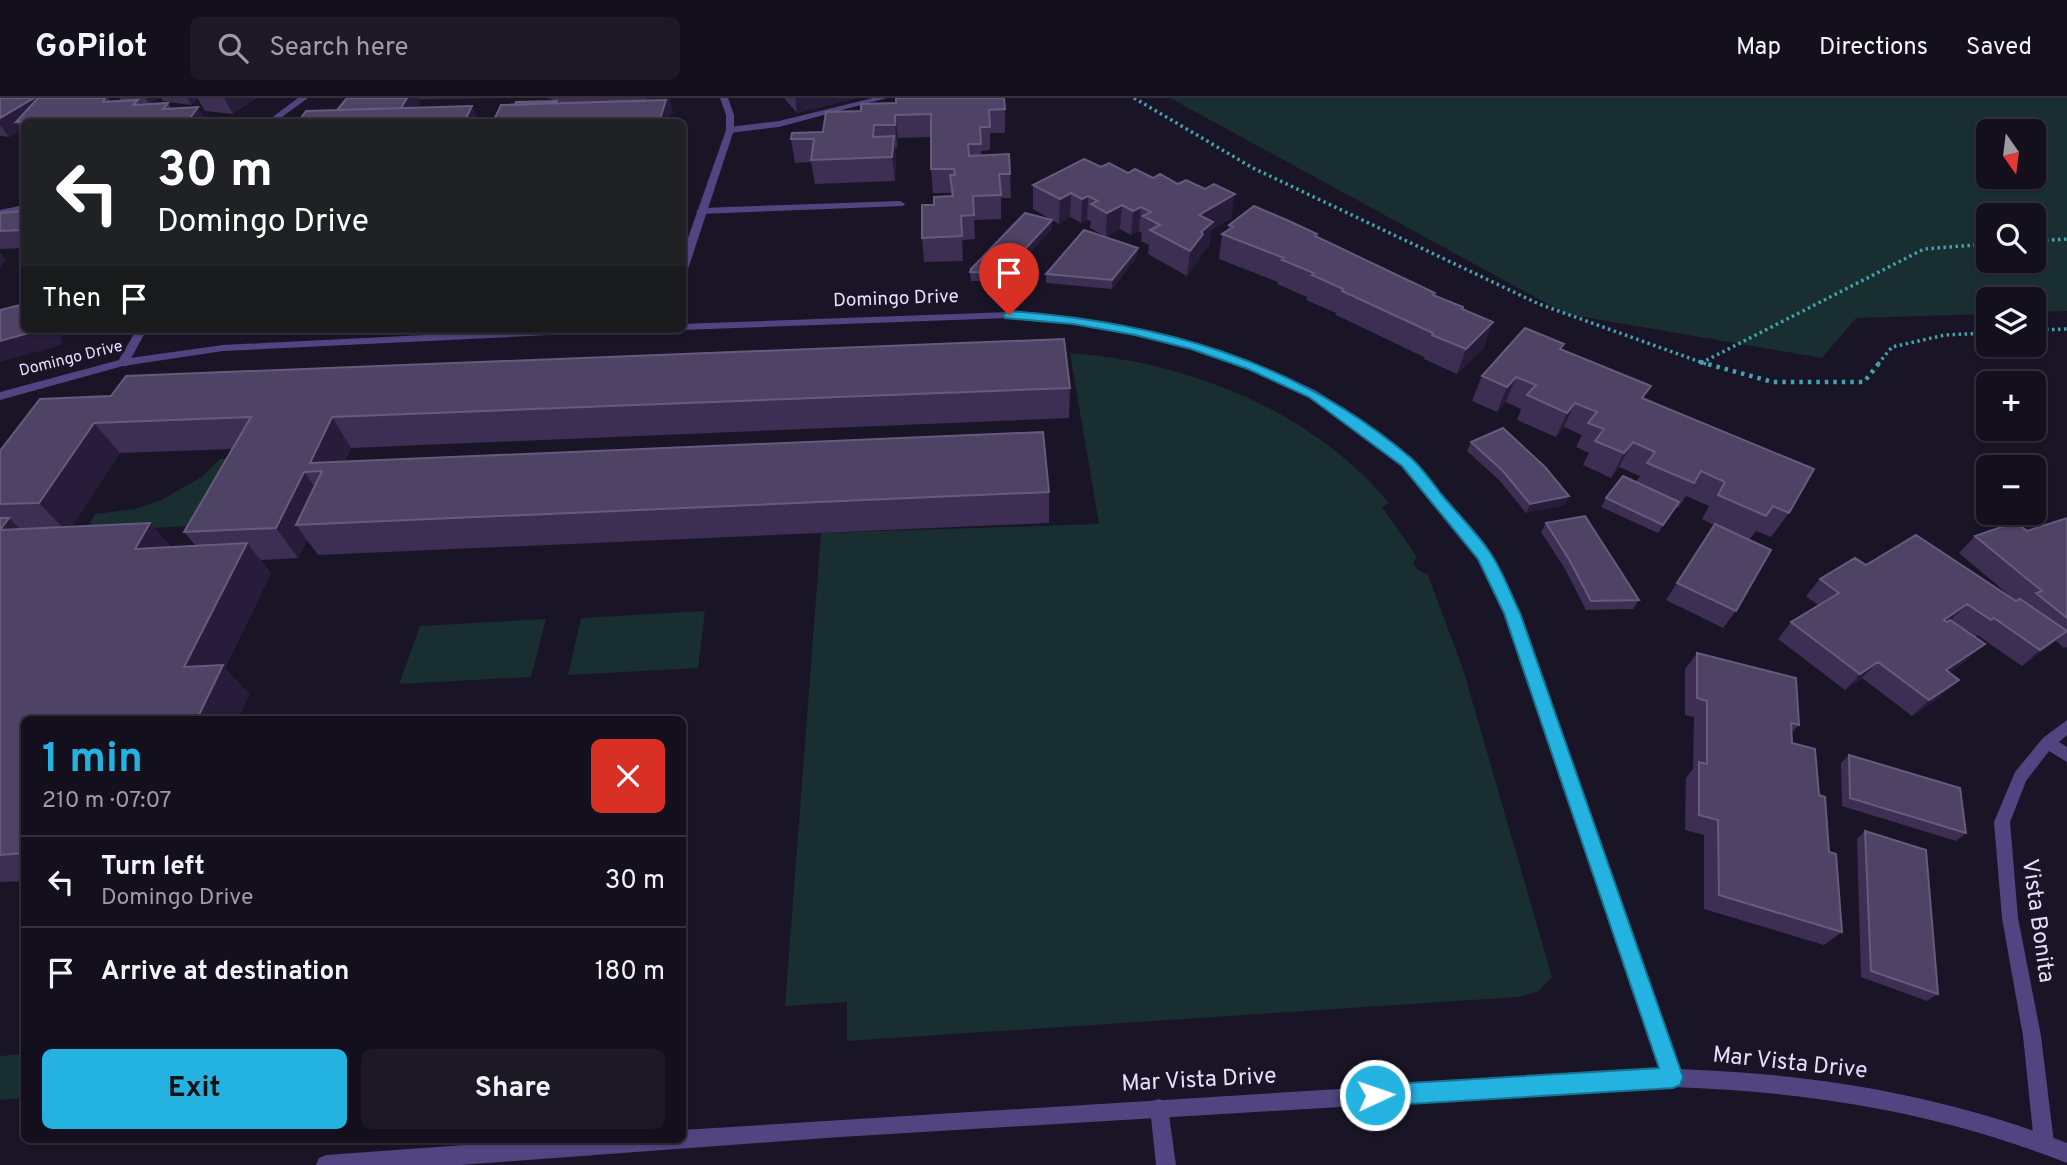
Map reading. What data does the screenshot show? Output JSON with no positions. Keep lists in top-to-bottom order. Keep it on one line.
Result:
{"streets":{"street":["Domingo Drive","Vista Bonita","Mar Vista Drive"]},"crossings":[["Domingo Drive","Mar Vista Drive"],["Vista Bonita","Mar Vista Drive"]],"north":"bottom","page":{"header":"GoPilot","search":"Search here","nav":["Map","Directions","Saved"],"map_buttons":["+","−"],"turn":["30 m","Domingo Drive"],"then":"Then","heading":["1 min","210 m · 07:07"],"list":[{"name":"Turn left","note":"Domingo Drive","value":"30 m"},{"name":"Arrive at destination","value":"180 m"}],"buttons":["Exit","Share"]}}
